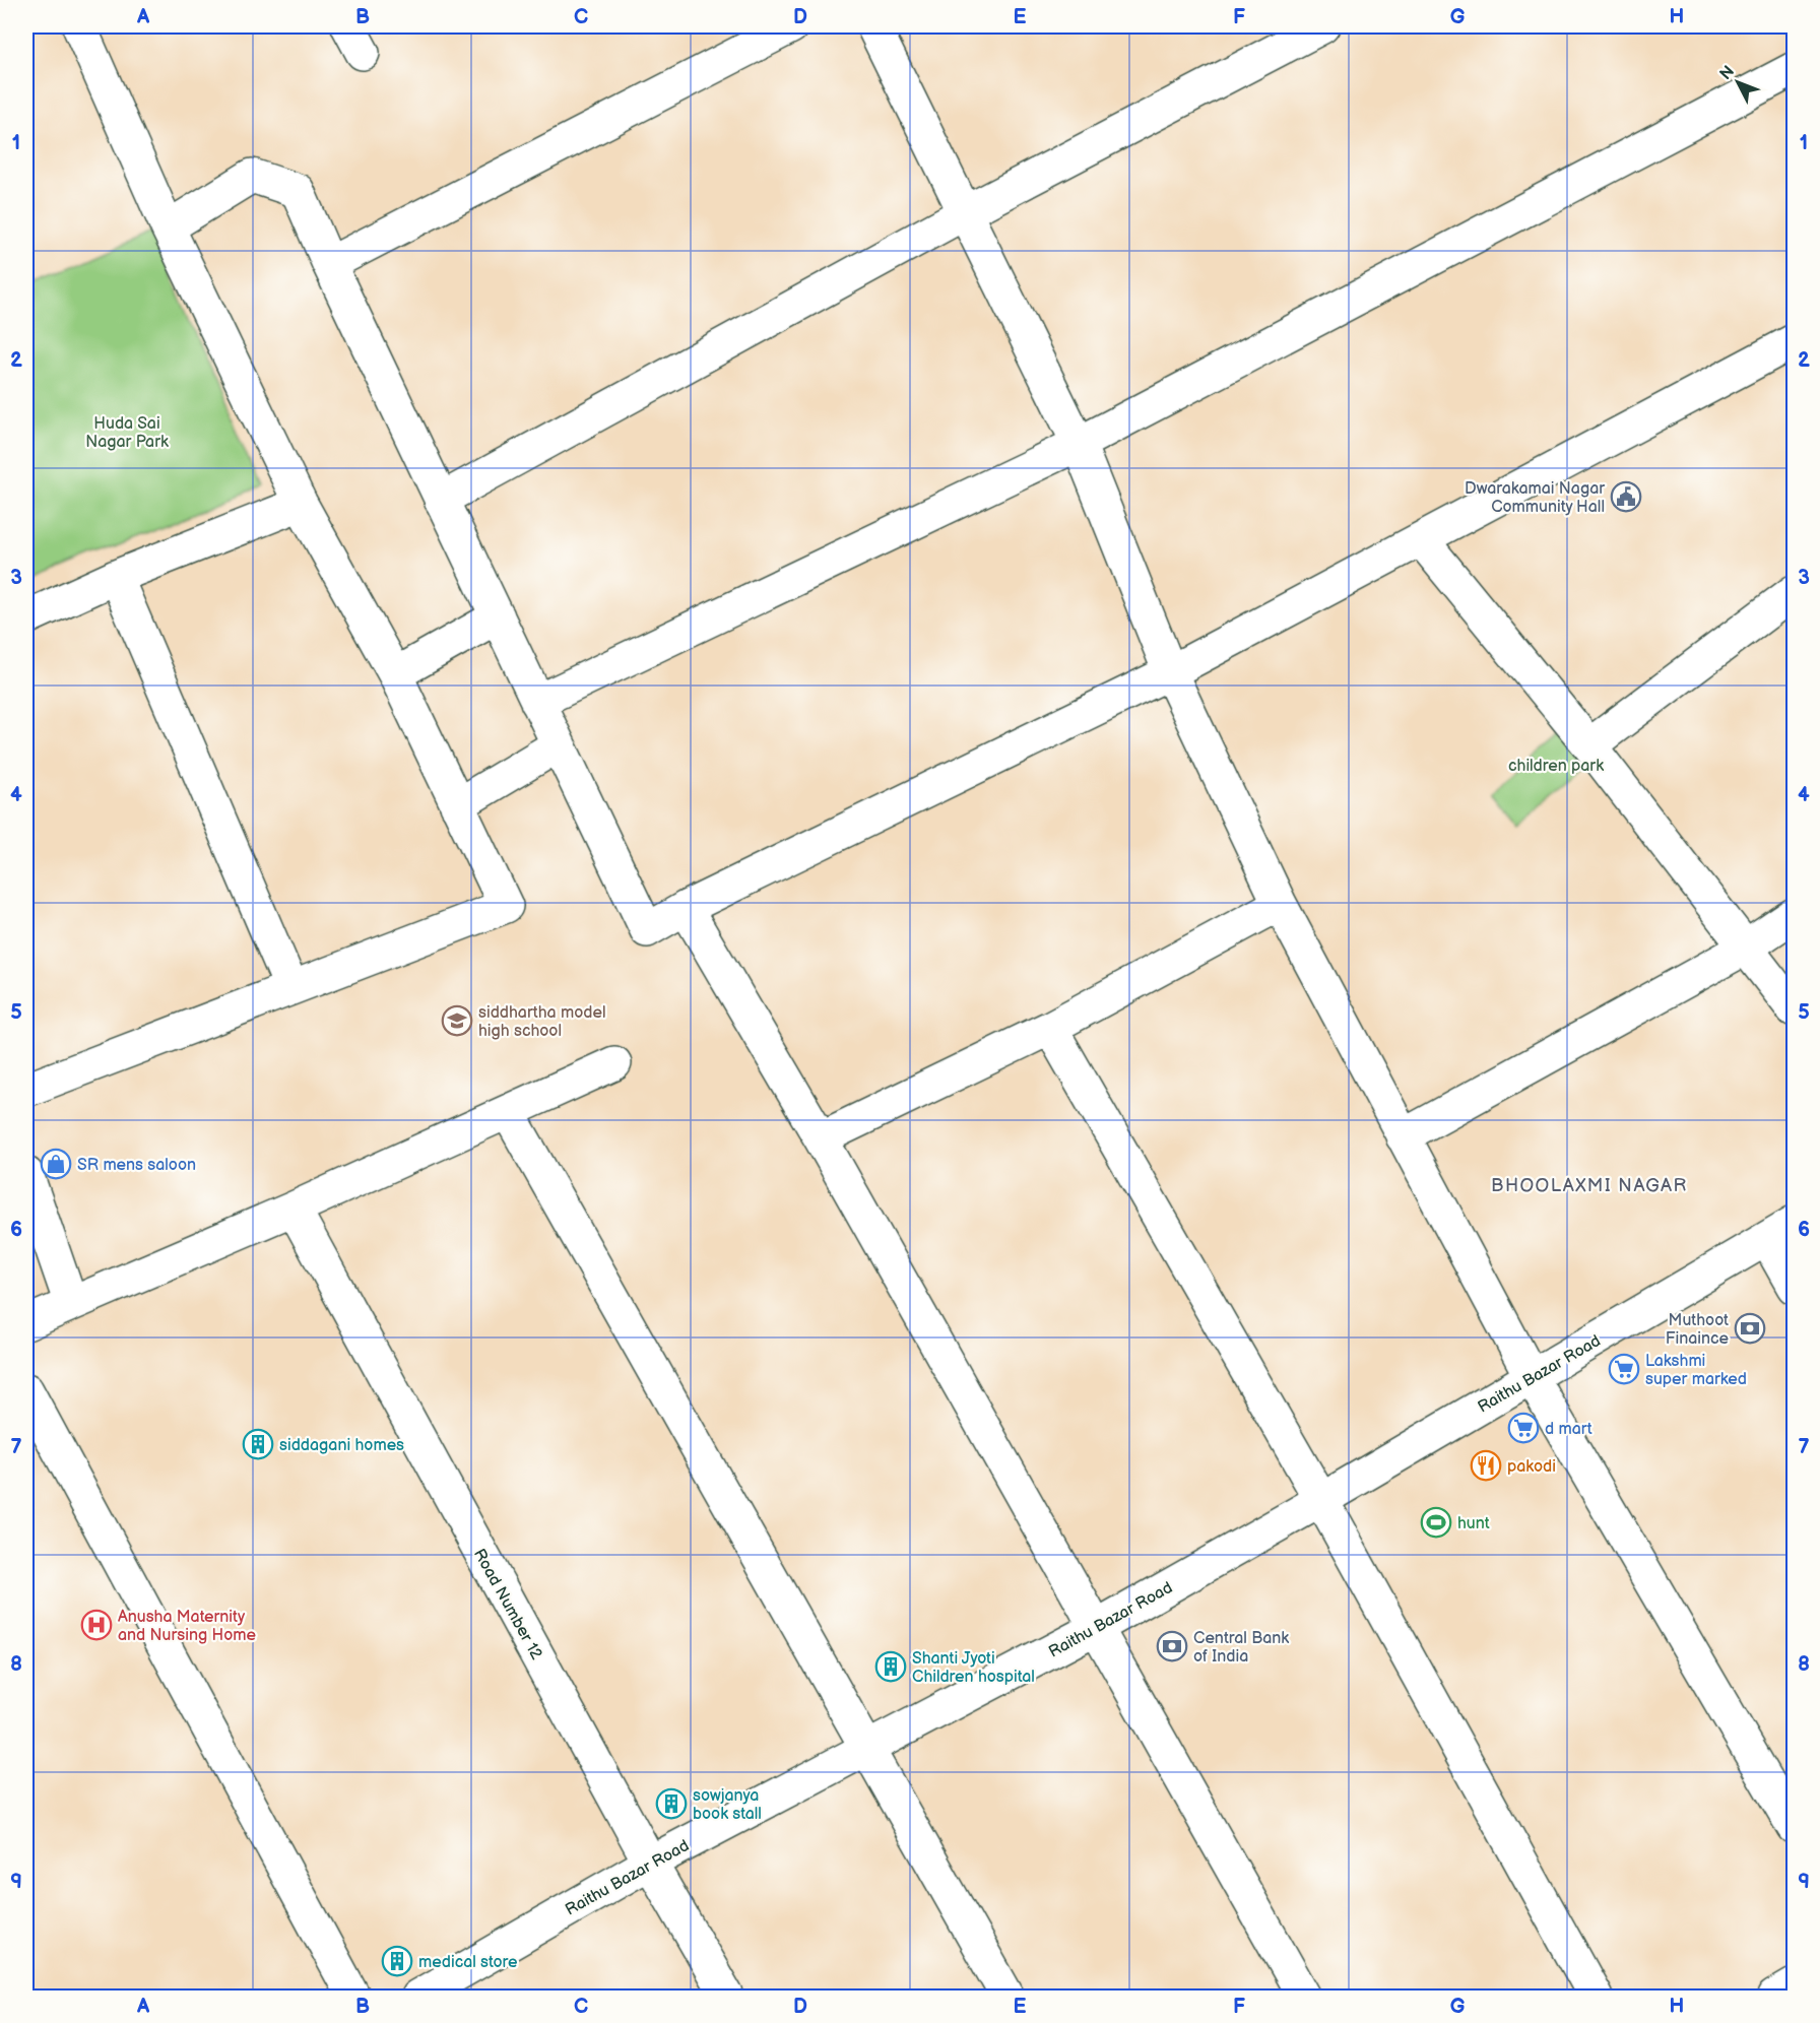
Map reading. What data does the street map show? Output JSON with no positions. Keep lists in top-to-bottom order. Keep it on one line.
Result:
{"streets":{"street":["Raithu Bazar Road","Road Number 12"]},"crossings":[["Raithu Bazar Road","Road Number 12"]],"districts":["BHOOLAXMI NAGAR"],"parks":["Huda Sai Nagar Park","children park"],"places":{"public building":["Dwarakamai Nagar Community Hall"],"school or university":["siddhartha model high school"],"shop":["SR mens saloon"],"bank":["Muthoot Finaince","Central Bank of India"],"supermarket":["Lakshmi super marked","d mart"],"building":["siddagani homes","Shanti Jyoti Children hospital","sowjanya book stall","medical store"],"restaurant":["pakodi"],"sports":["hunt"],"hospital":["Anusha Maternity and Nursing Home"]},"north":"top left","grid":{"columns":["A","B","C","D","E","F","G","H"],"rows":["1","2","3","4","5","6","7","8","9"]}}
